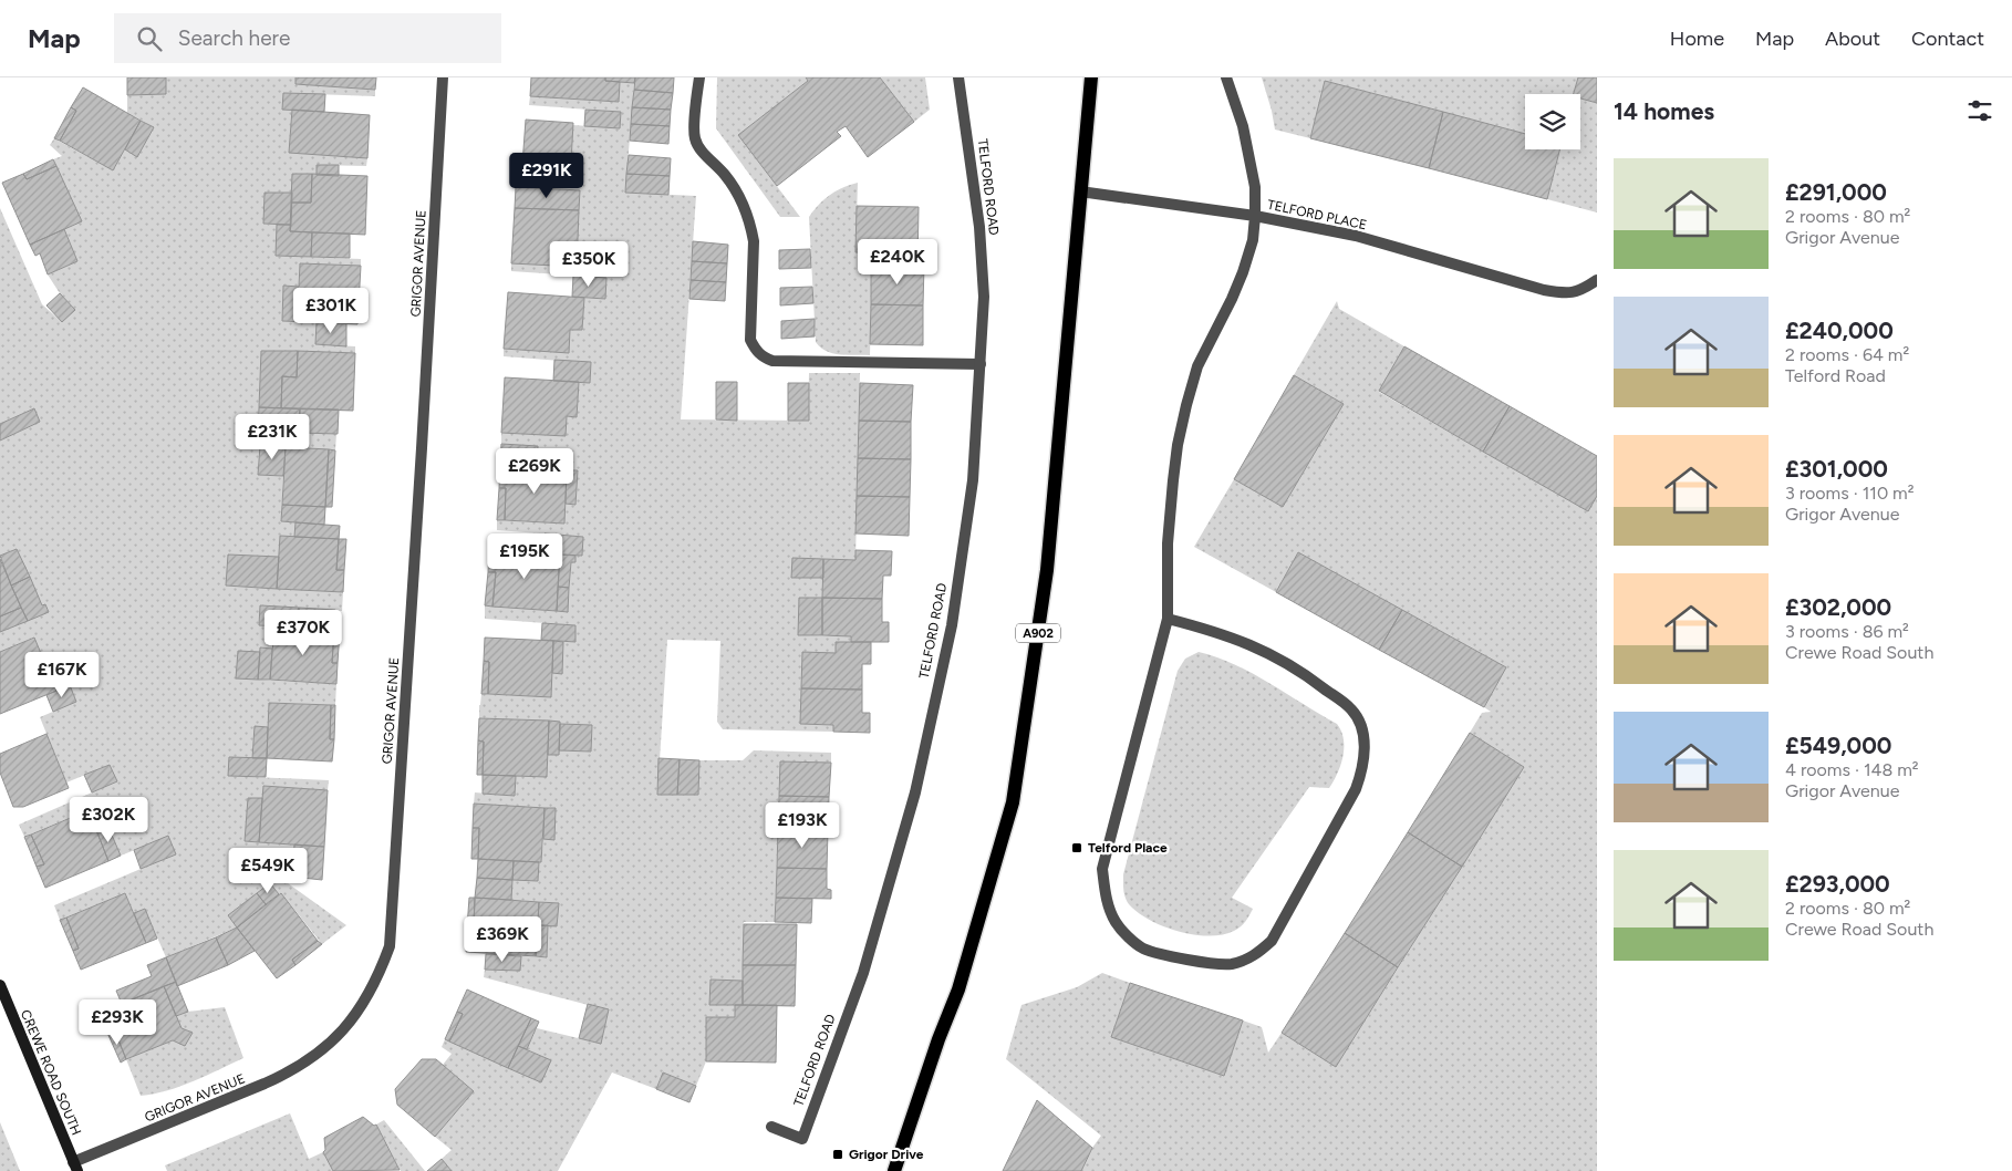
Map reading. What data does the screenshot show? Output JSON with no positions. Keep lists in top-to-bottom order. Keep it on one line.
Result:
{"streets":{"main road":["A902"],"street":["TELFORD ROAD","TELFORD PLACE","GRIGOR AVENUE","CREWE ROAD SOUTH"]},"crossings":[["TELFORD PLACE","A902"],["GRIGOR AVENUE","CREWE ROAD SOUTH"]],"places":{"transit":["Telford Place","Grigor Drive"]},"page":{"header":"Map","search":"Search here","nav":["Home","Map","About","Contact"],"heading":"14 homes","list":[{"name":"£291,000","note":"2 rooms · 80 m² · Grigor Avenue"},{"name":"£240,000","note":"2 rooms · 64 m² · Telford Road"},{"name":"£301,000","note":"3 rooms · 110 m² · Grigor Avenue"},{"name":"£302,000","note":"3 rooms · 86 m² · Crewe Road South"},{"name":"£549,000","note":"4 rooms · 148 m² · Grigor Avenue"},{"name":"£293,000","note":"2 rooms · 80 m² · Crewe Road South"}],"price":["£291K","£240K","£350K","£301K","£231K","£269K","£195K","£370K","£167K","£302K","£193K","£549K","£369K","£293K"]}}
